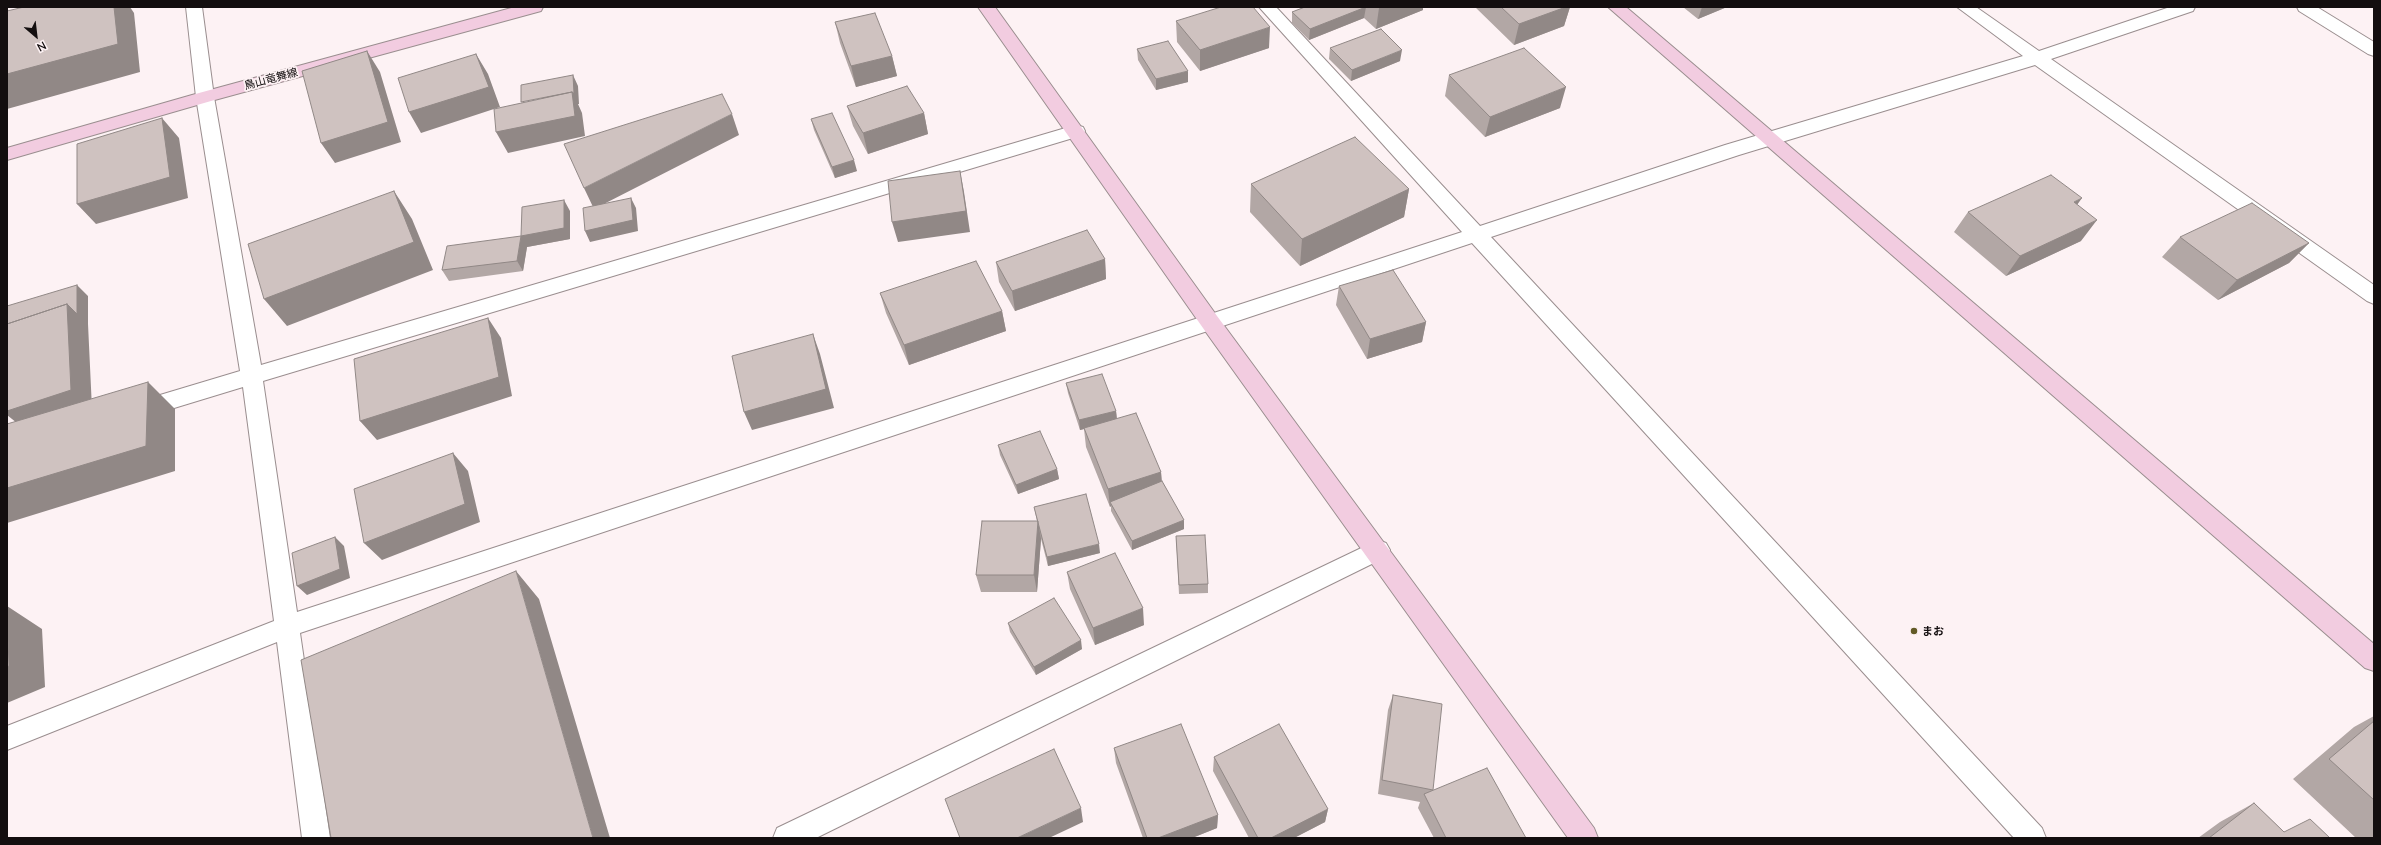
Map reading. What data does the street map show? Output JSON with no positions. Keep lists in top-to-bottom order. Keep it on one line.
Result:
{"streets":{"street":["鳥山竜舞線"]},"places":["まお"],"north":"bottom right"}
